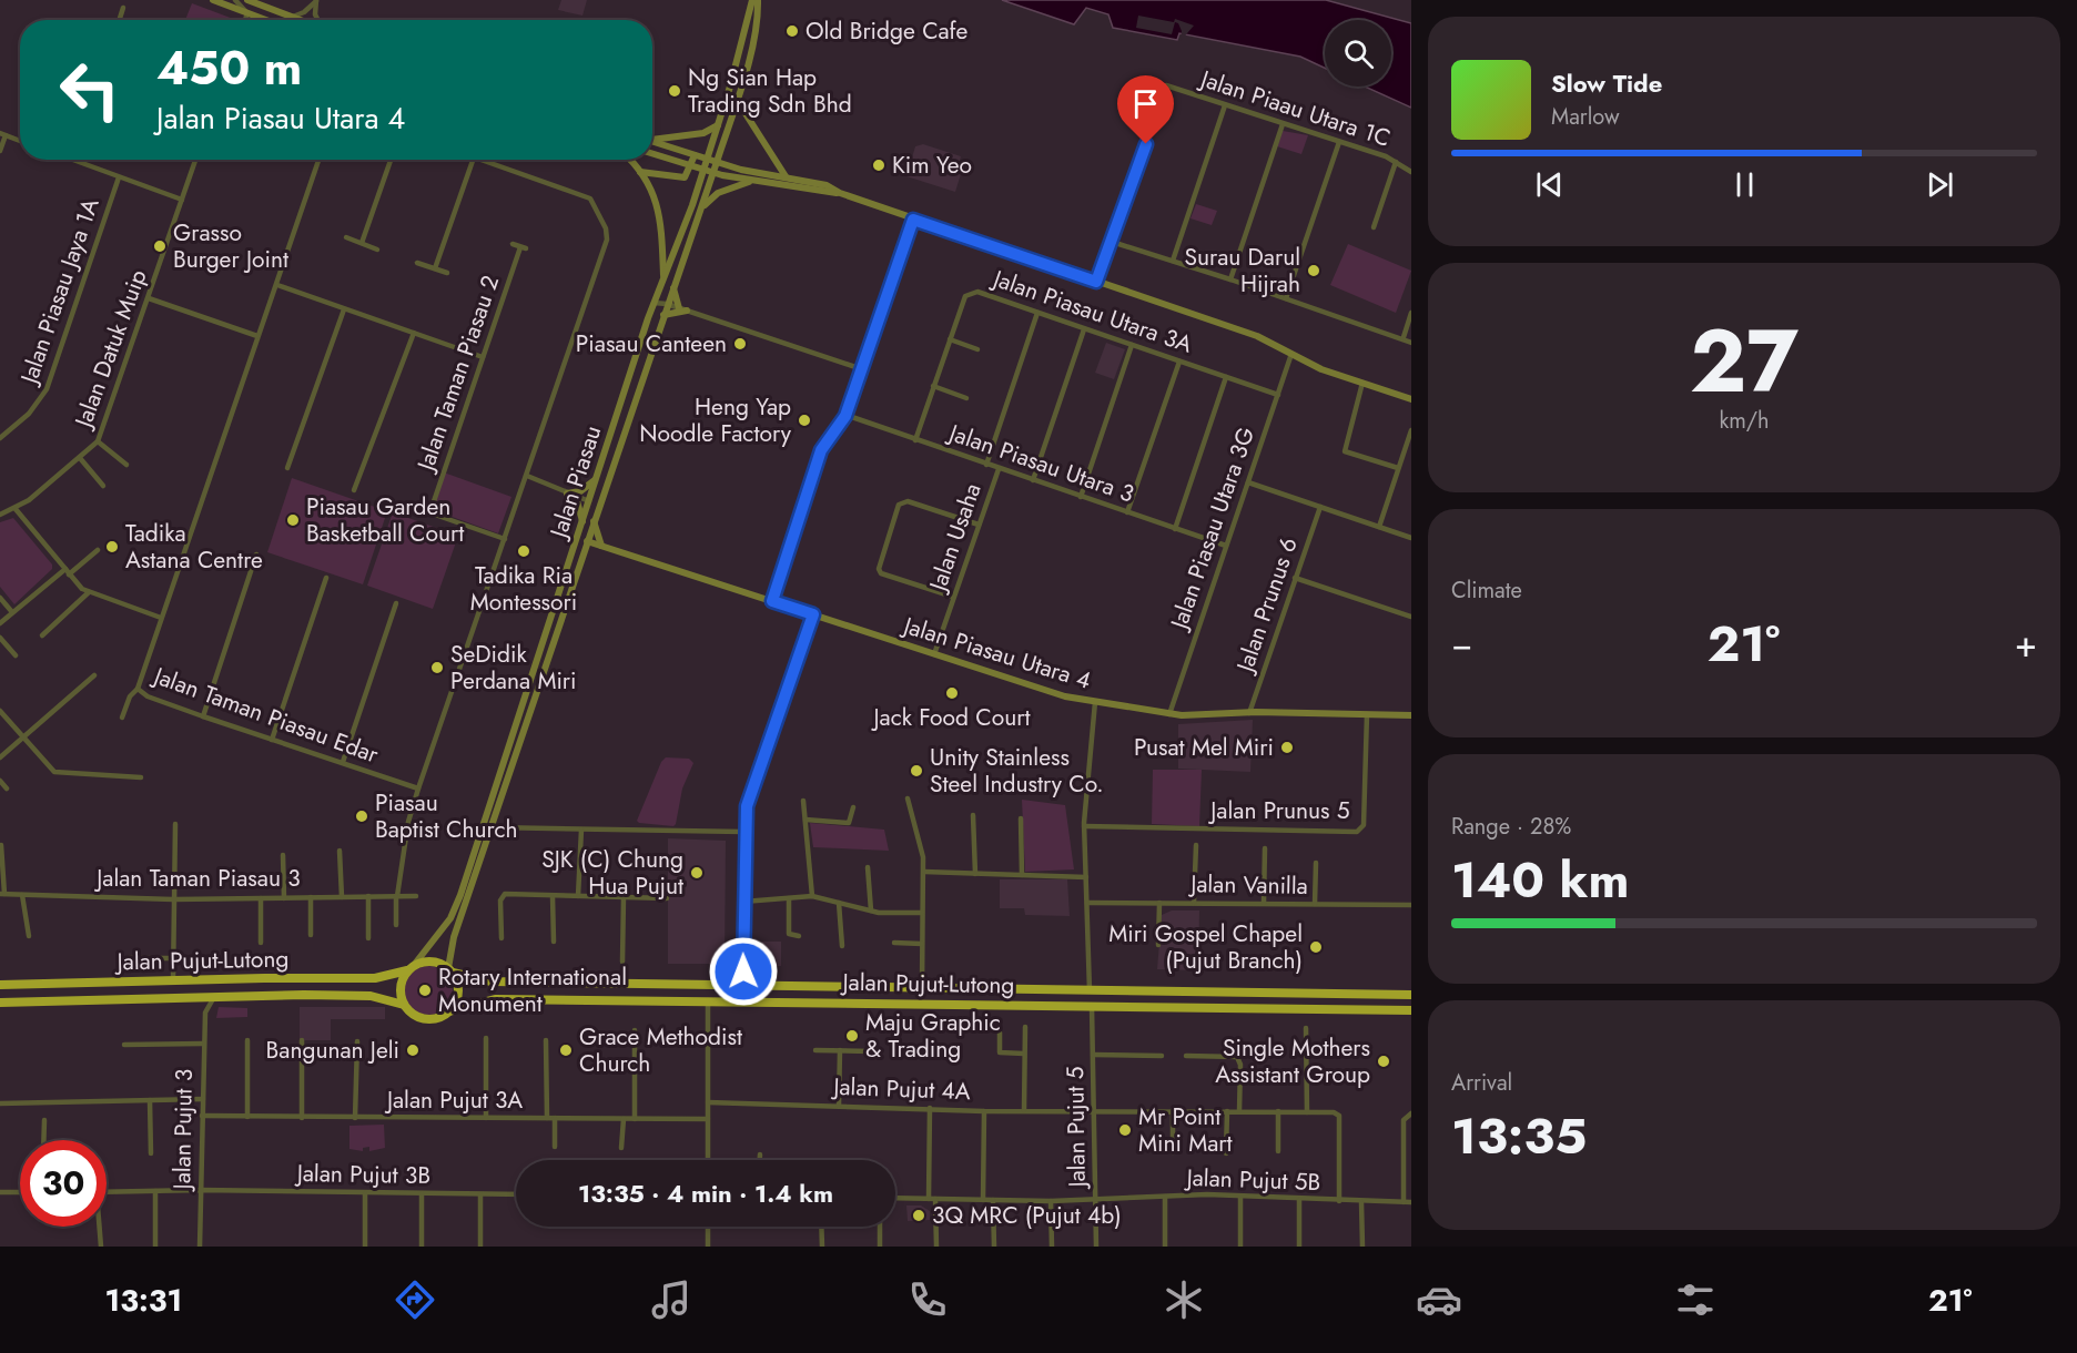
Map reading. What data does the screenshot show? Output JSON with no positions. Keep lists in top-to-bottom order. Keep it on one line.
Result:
{"streets":{"highway":["Jalan Pujut-Lutong"],"street":["Jalan Piaau Utara 1C","Jalan Piasau Jaya 1A","Jalan Piasau Utara 3A","Jalan Datuk Muip","Jalan Taman Piasau 2","Jalan Piasau Utara 3","Jalan Piasau","Jalan Piasau Utara 3G","Jalan Usaha","Jalan Prunus 6","Jalan Piasau Utara 4","Jalan Taman Piasau Edar","Jalan Prunus 5","Jalan Taman Piasau 3","Jalan Vanilla","Jalan Pujut 4A","Jalan Pujut 3A","Jalan Pujut 5","Jalan Pujut 3","Jalan Pujut 3B","Jalan Pujut 5B"]},"crossings":[["Jalan Piasau Utara 3A","Jalan Piasau Utara 3"],["Jalan Piasau Utara 3A","Jalan Piasau Utara 3G"],["Jalan Piasau Utara 3","Jalan Piasau Utara 3G"],["Jalan Piasau Utara 3","Jalan Usaha"],["Jalan Piasau","Jalan Piasau Utara 4"],["Jalan Piasau","Jalan Pujut-Lutong"],["Jalan Piasau Utara 3G","Jalan Piasau Utara 4"],["Jalan Usaha","Jalan Piasau Utara 4"],["Jalan Prunus 6","Jalan Piasau Utara 4"],["Jalan Piasau Utara 4","Jalan Prunus 5"],["Jalan Pujut-Lutong","Jalan Pujut 5"],["Jalan Pujut-Lutong","Jalan Pujut 3"],["Jalan Pujut 4A","Jalan Pujut 5"],["Jalan Pujut 4A","Jalan Pujut 5B"],["Jalan Pujut 3A","Jalan Pujut 3"],["Jalan Pujut 5","Jalan Pujut 5B"],["Jalan Pujut 3","Jalan Pujut 3B"]],"places":["Old Bridge Cafe","Ng Sian Hap Trading Sdn Bhd","Kim Yeo","Grasso Burger Joint","Surau Darul Hijrah","Piasau Canteen","Heng Yap Noodle Factory","Piasau Garden Basketball Court","Tadika Astana Centre","Tadika Ria Montessori","SeDidik Perdana Miri","Jack Food Court","Pusat Mel Miri","Unity Stainless Steel Industry Co.","Piasau Baptist Church","SJK (C) Chung Hua Pujut","Miri Gospel Chapel (Pujut Branch)","Rotary International Monument","Maju Graphic & Trading","Bangunan Jeli","Grace Methodist Church","Single Mothers Assistant Group","Mr Point Mini Mart","3Q MRC (Pujut 4b)"],"page":{"turn":["450 m","Jalan Piasau Utara 4"],"song":["Slow Tide","Marlow"],"tile":[["27","km/h"],"Climate",["Range · 28%","140 km"],["Arrival","13:35"]],"heat":["−","21°","+"],"limit":"30","trip":"13:35 · 4 min · 1.4 km","tabs":["13:31","21°"]}}
